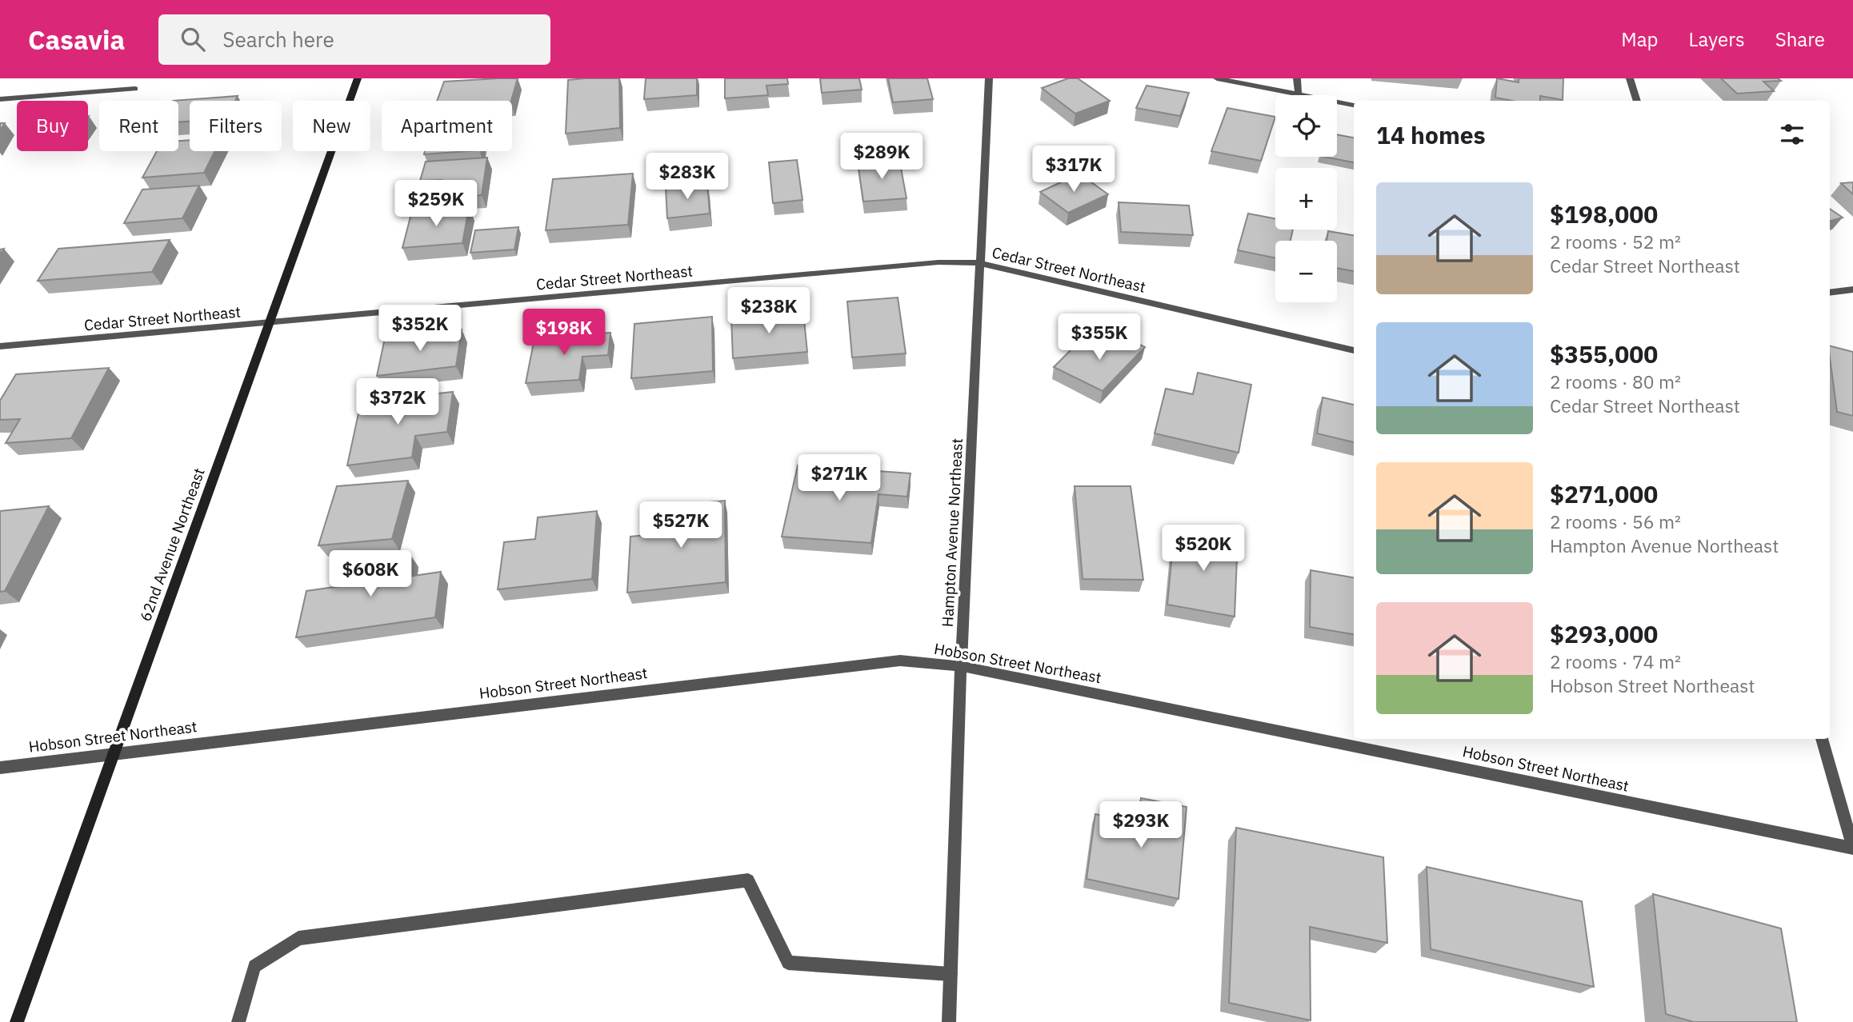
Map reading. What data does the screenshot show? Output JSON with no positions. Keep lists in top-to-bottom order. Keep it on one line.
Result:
{"streets":{"street":["Cedar Street Northeast","Hampton Avenue Northeast","62nd Avenue Northeast","Hobson Street Northeast"]},"crossings":[["Cedar Street Northeast","Hampton Avenue Northeast"],["Cedar Street Northeast","62nd Avenue Northeast"],["Hampton Avenue Northeast","Hobson Street Northeast"],["62nd Avenue Northeast","Hobson Street Northeast"]],"page":{"header":"Casavia","search":"Search here","nav":["Map","Layers","Share"],"map_buttons":["+","−"],"chip":["Buy","Rent","Filters","New","Apartment"],"heading":"14 homes","price":["$289K","$317K","$283K","$259K","$238K","$352K","$198K","$355K","$372K","$271K","$527K","$520K","$608K","$293K"],"list":[{"name":"$198,000","note":"2 rooms · 52 m² · Cedar Street Northeast"},{"name":"$355,000","note":"2 rooms · 80 m² · Cedar Street Northeast"},{"name":"$271,000","note":"2 rooms · 56 m² · Hampton Avenue Northeast"},{"name":"$293,000","note":"2 rooms · 74 m² · Hobson Street Northeast"}]}}
